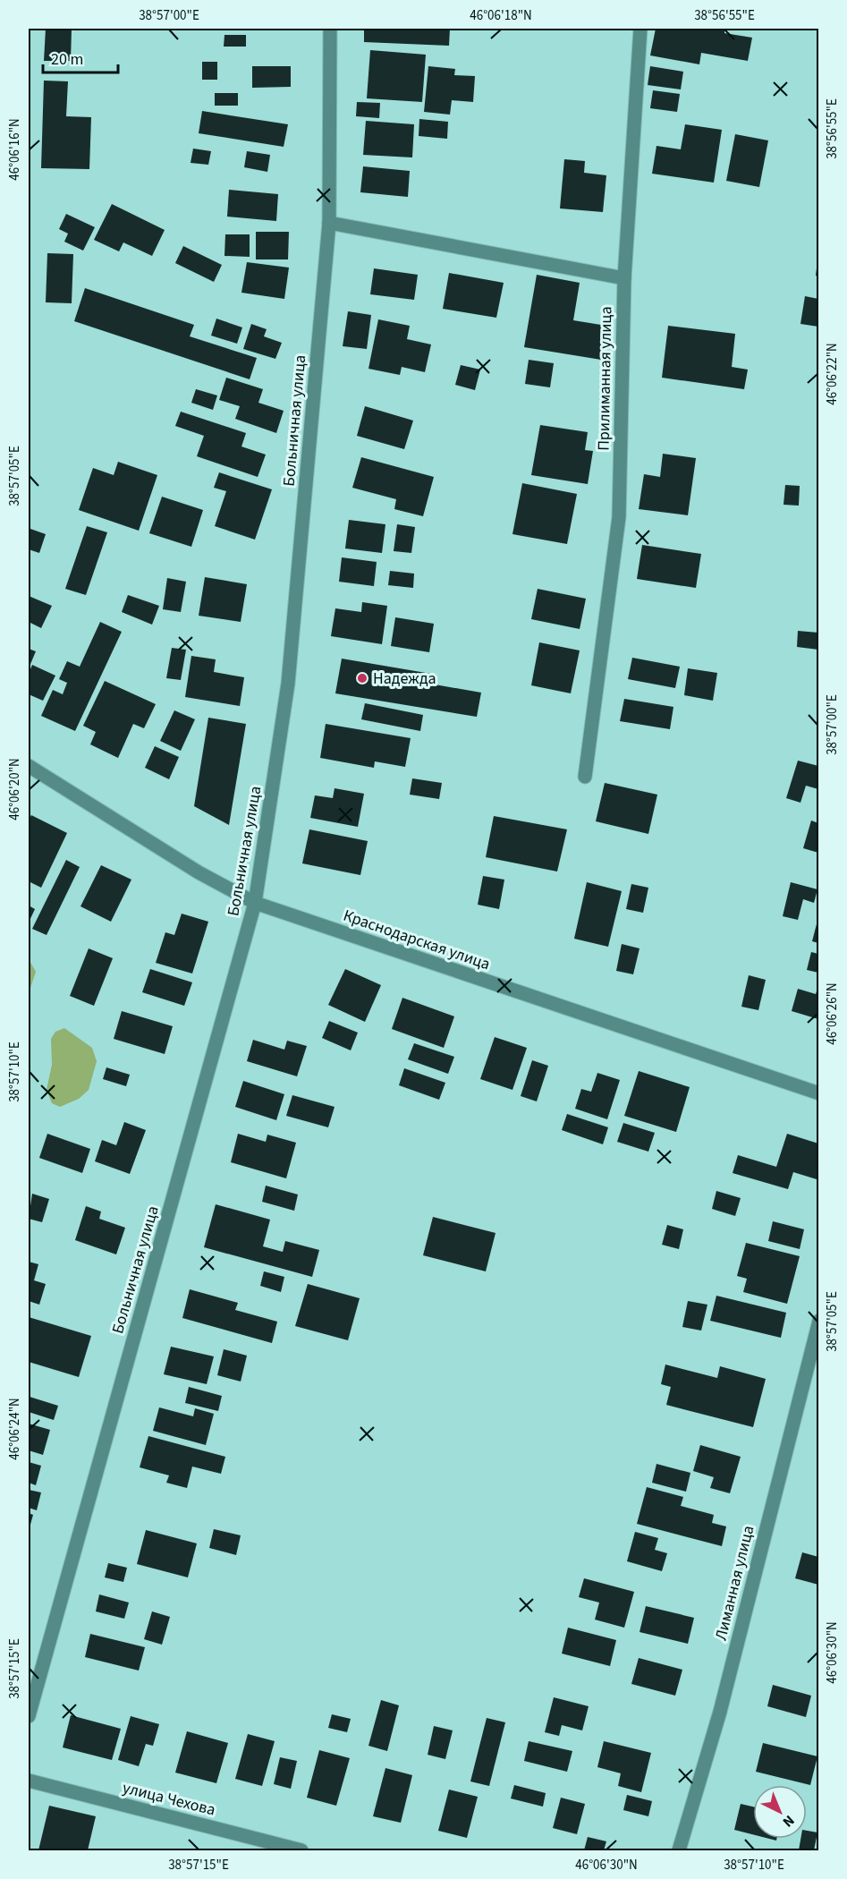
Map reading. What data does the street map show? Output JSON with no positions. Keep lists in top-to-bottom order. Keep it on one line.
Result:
{"streets":{"street":["Прилиманная улица","Больничная улица","Краснодарская улица","Лиманная улица","улица Чехова"]},"crossings":[["Больничная улица","Краснодарская улица"]],"places":["Надежда"],"scale_bar":"20 m","north":"bottom right","coordinates":["38°57'00\"E","46°06'18\"N","38°56'55\"E","46°06'16\"N","46°06'22\"N","38°57'05\"E","46°06'20\"N","46°06'26\"N","38°57'10\"E","46°06'24\"N","46°06'30\"N","38°57'15\"E"]}
